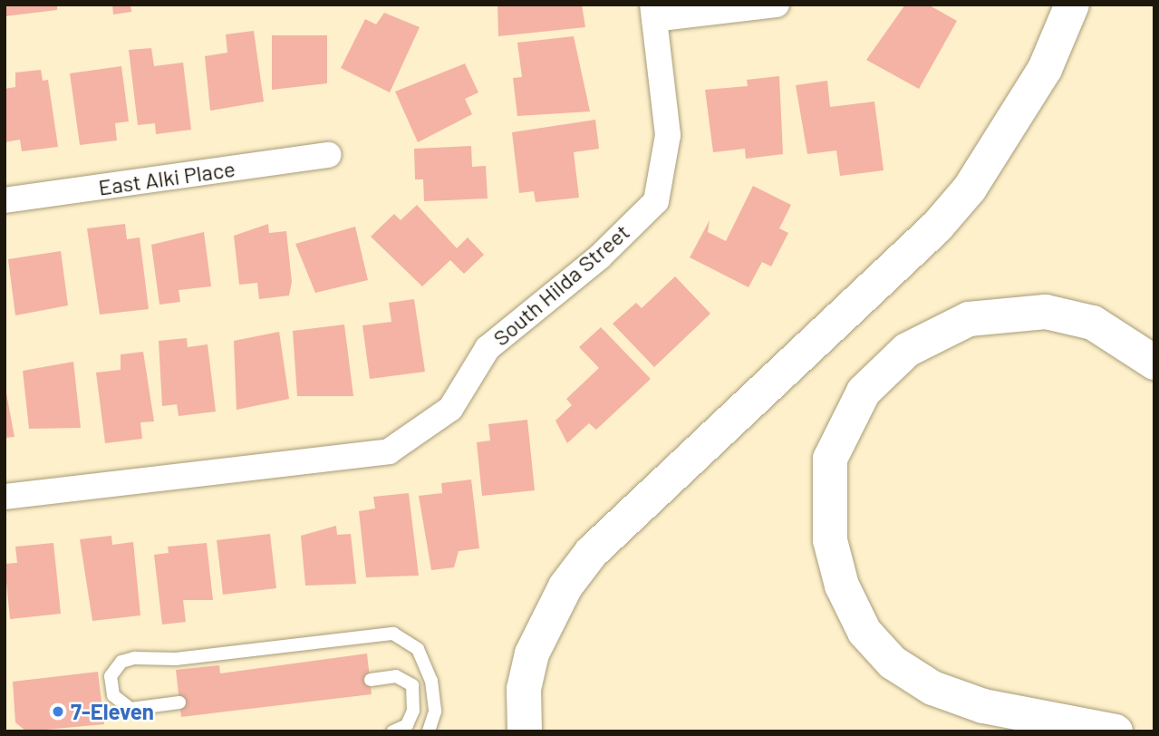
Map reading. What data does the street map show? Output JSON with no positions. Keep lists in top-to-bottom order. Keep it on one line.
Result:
{"streets":{"street":["East Alki Place","South Hilda Street"]},"places":["7-Eleven"]}
